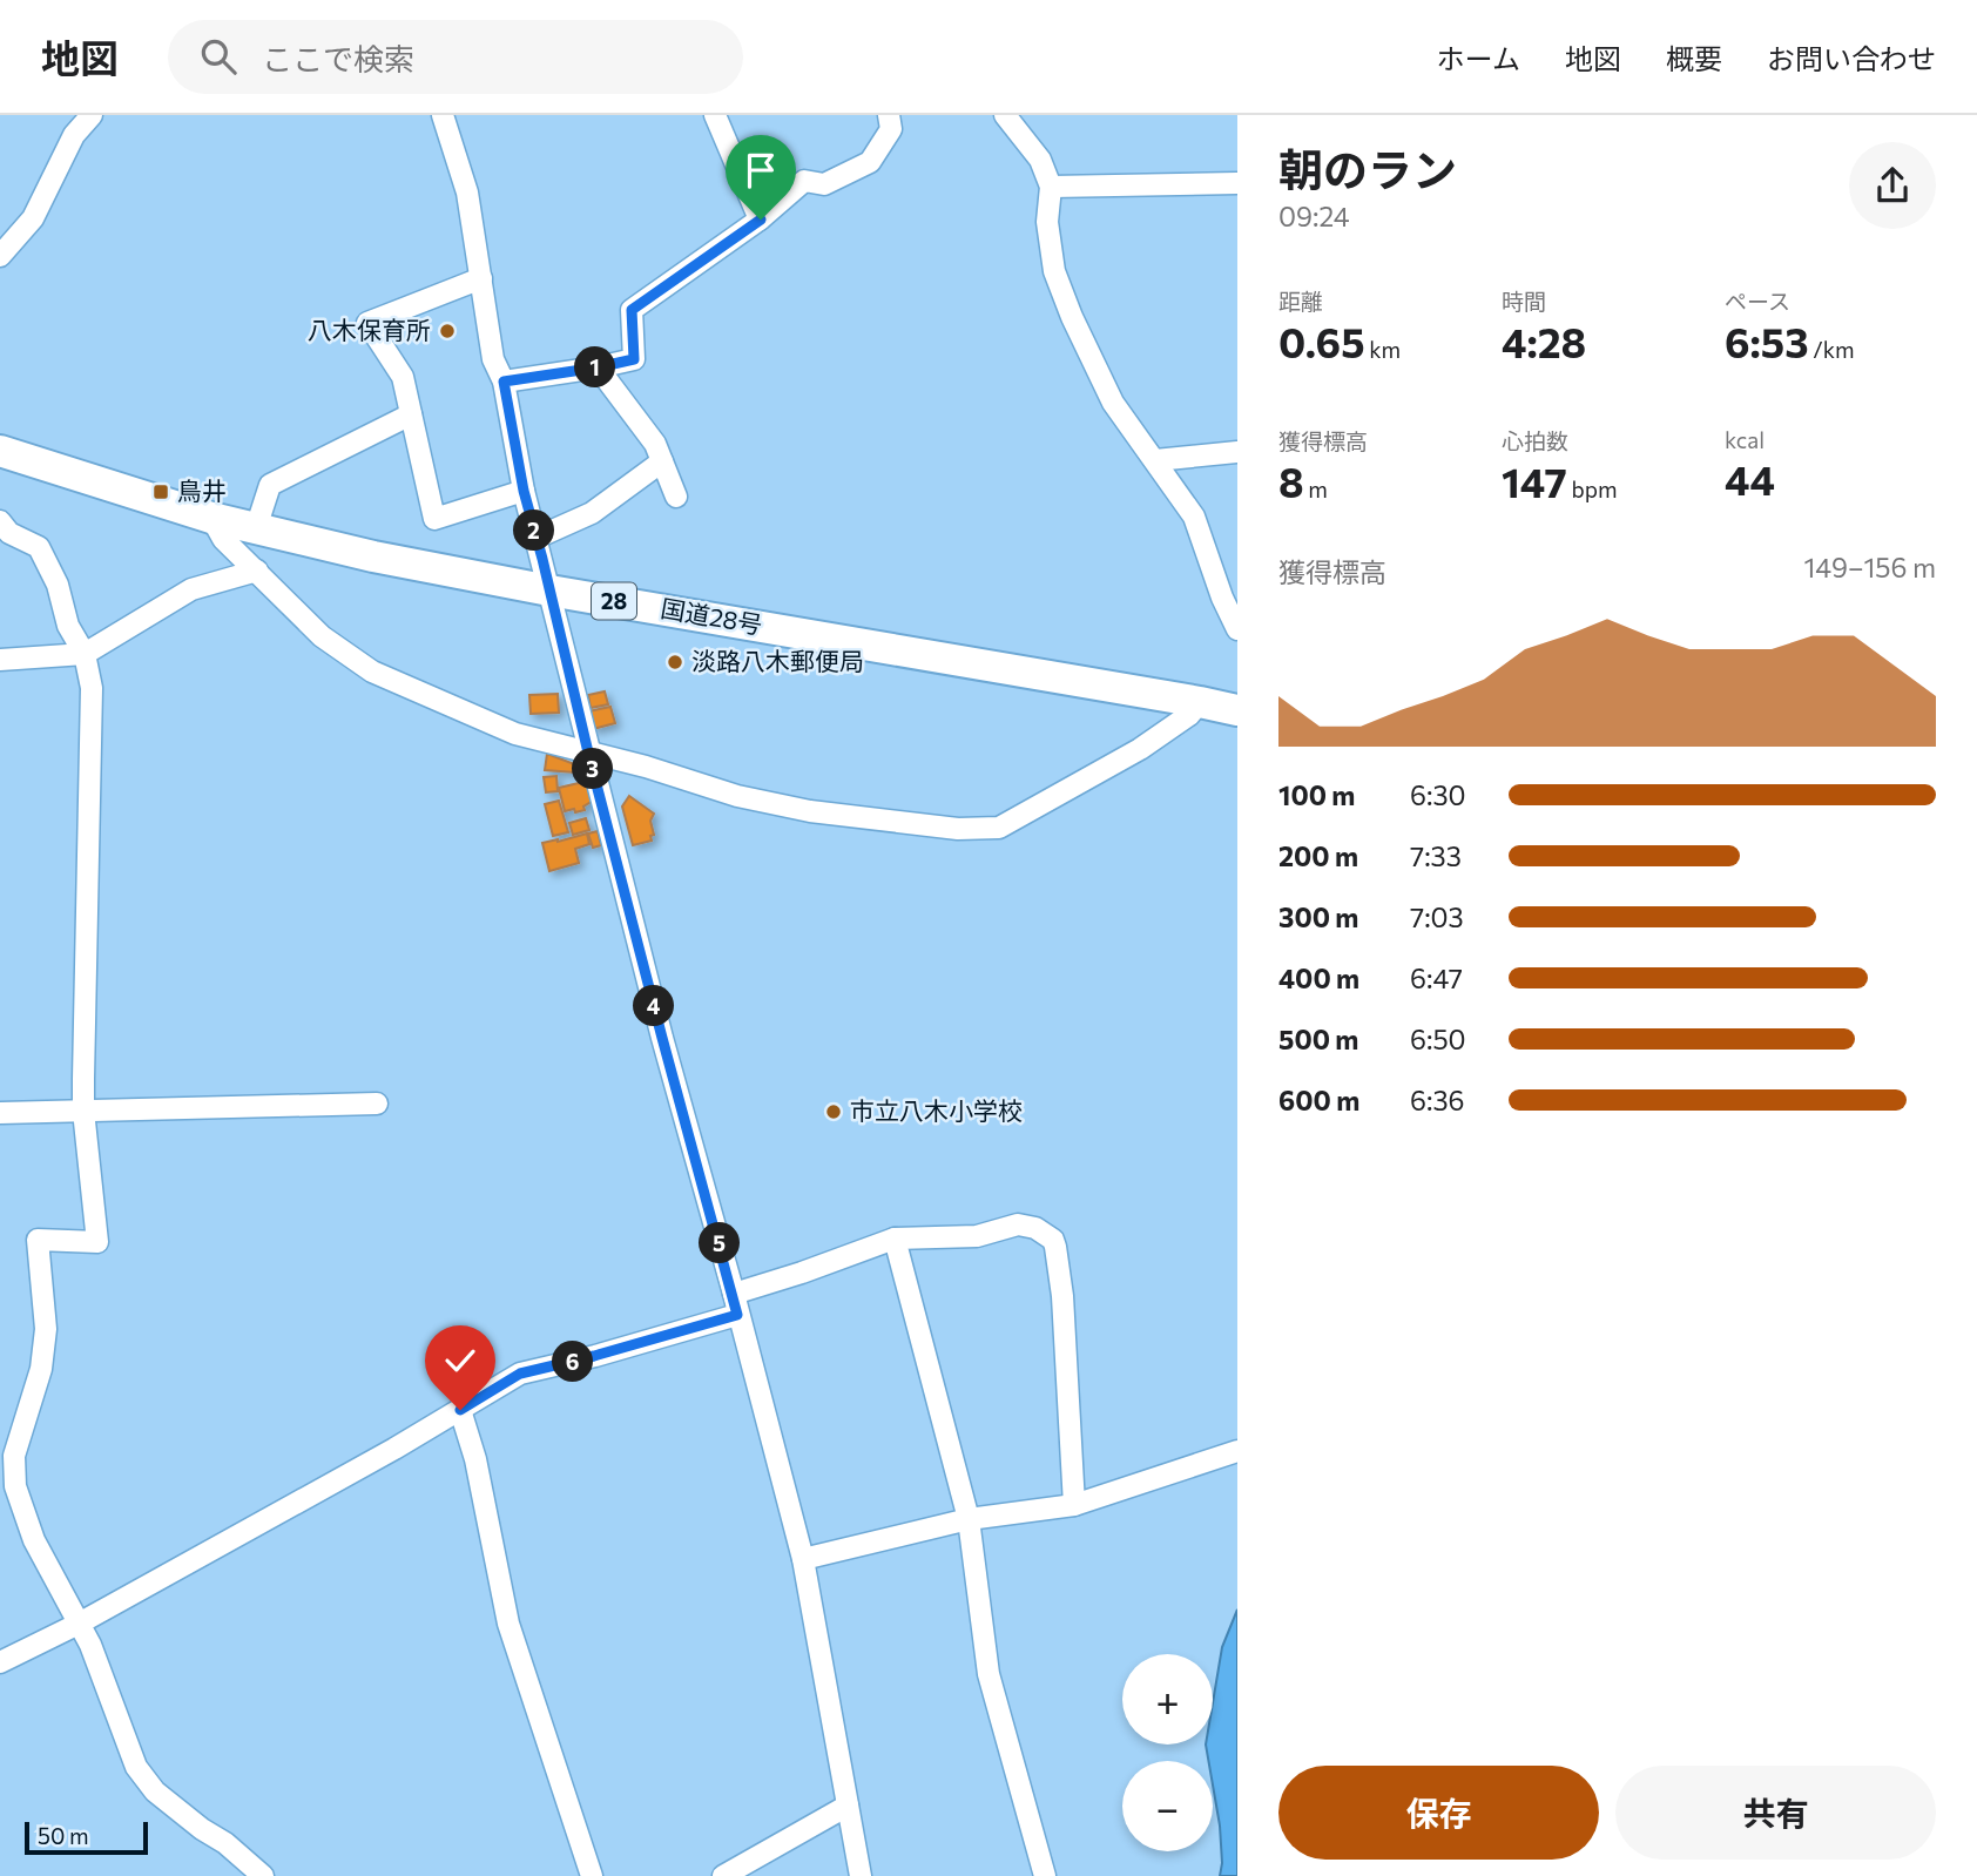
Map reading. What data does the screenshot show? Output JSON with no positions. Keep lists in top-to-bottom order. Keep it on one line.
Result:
{"streets":{"highway":["28","国道28号"]},"places":{"other":["八木保育所","淡路八木郵便局","市立八木小学校"],"transit":["鳥井"]},"scale_bar":"50 m","page":{"header":"地図","search":"ここで検索","nav":["ホーム","地図","概要","お問い合わせ"],"heading":["朝のラン","09:24"],"stats":[["距離","0.65 km"],["時間","4:28"],["ペース","6:53 /km"],["獲得標高","8 m"],["心拍数","147 bpm"],["kcal","44"]],"pins":["1","2","3","4","5","6"],"chart":["獲得標高","149–156 m"],"list":[{"name":"100 m","note":"6:30"},{"name":"200 m","note":"7:33"},{"name":"300 m","note":"7:03"},{"name":"400 m","note":"6:47"},{"name":"500 m","note":"6:50"},{"name":"600 m","note":"6:36"}],"map_buttons":["+","−"],"buttons":["保存","共有"],"scale":"50 m"}}
